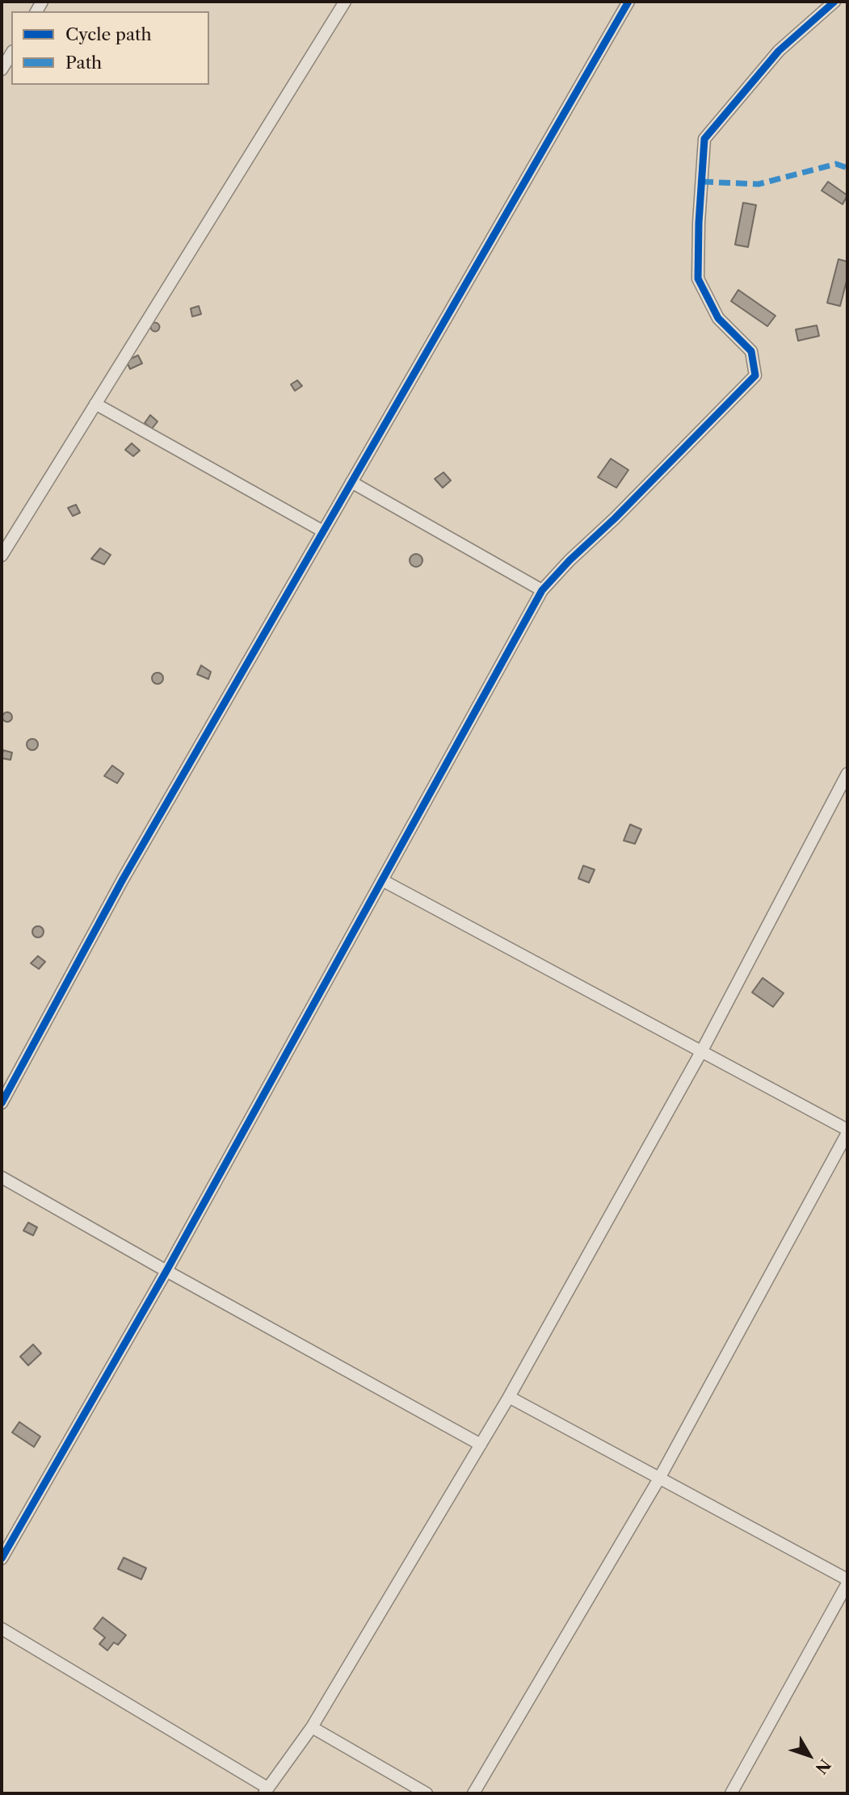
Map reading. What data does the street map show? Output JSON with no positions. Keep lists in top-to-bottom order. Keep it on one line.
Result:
{"legend":["Cycle path","Path"],"north":"bottom right"}
